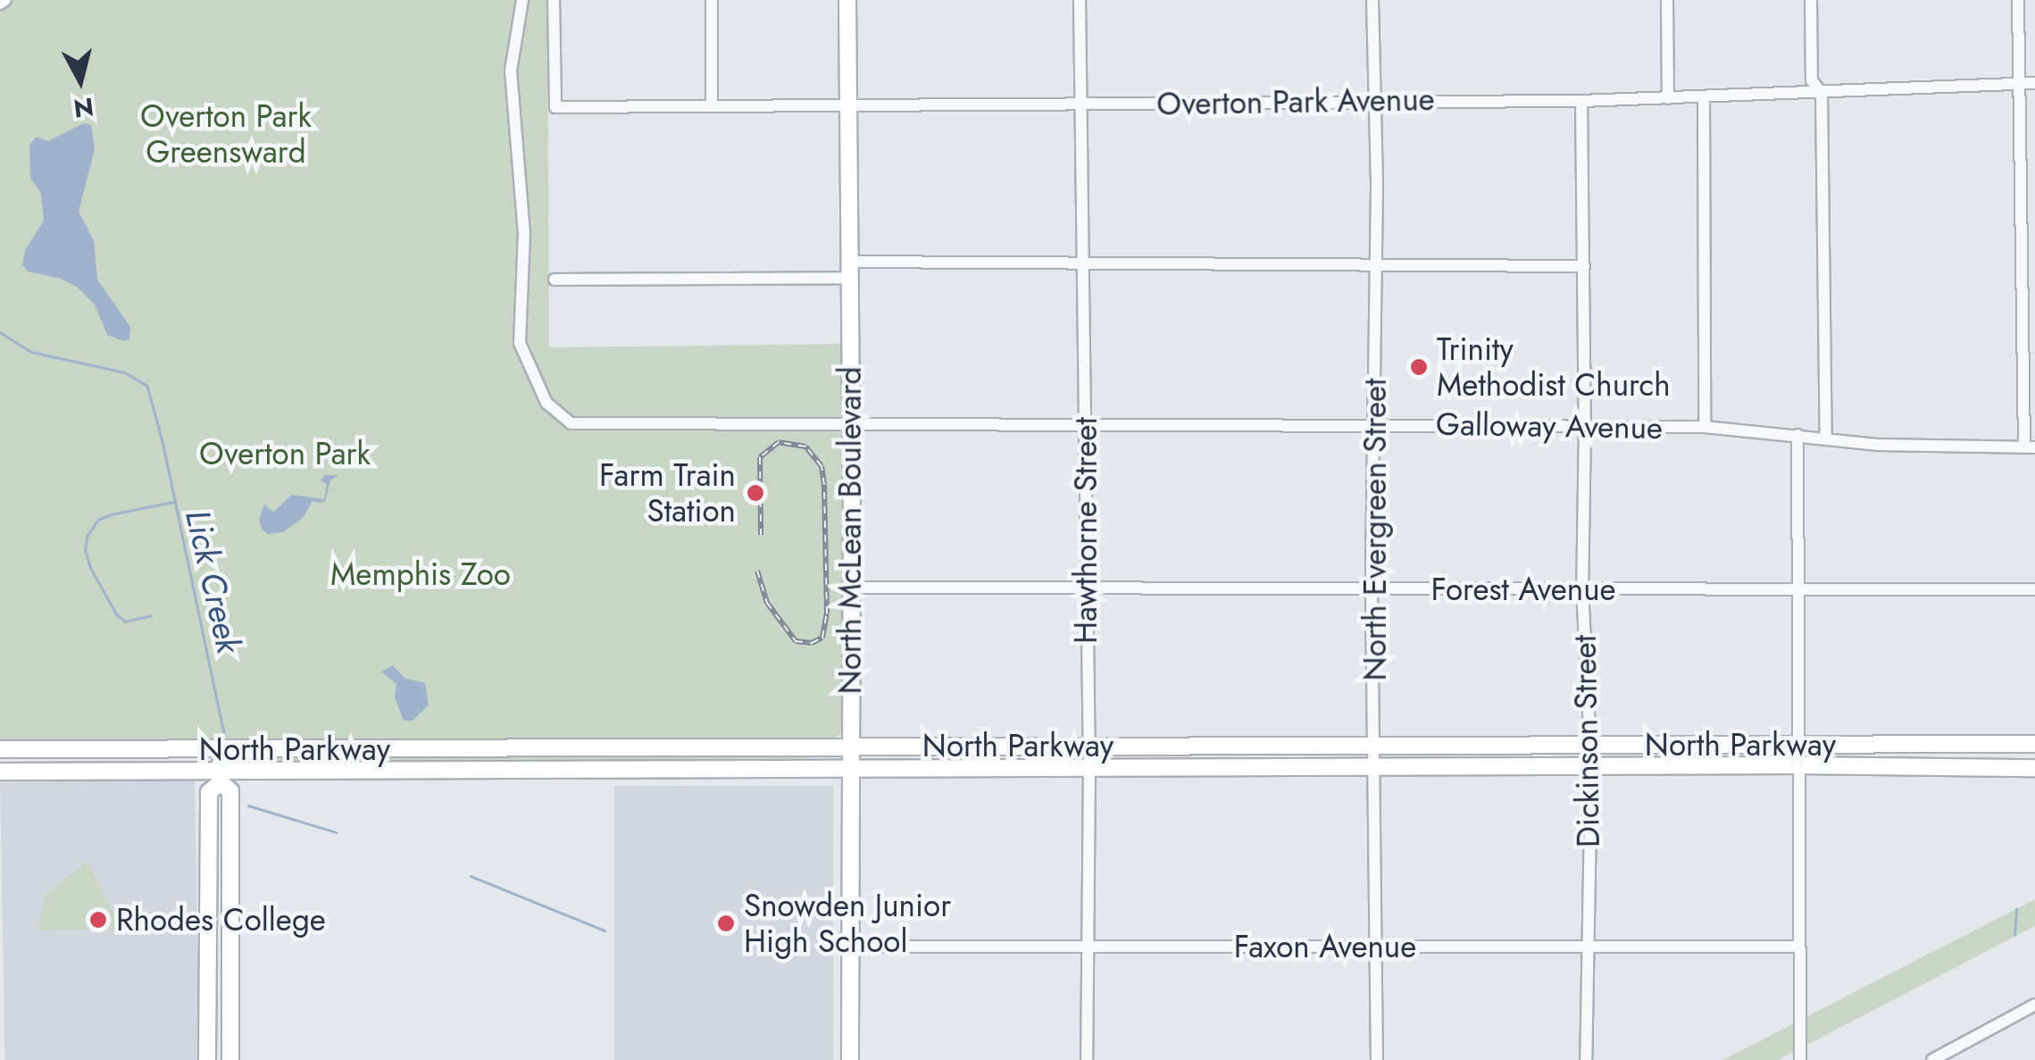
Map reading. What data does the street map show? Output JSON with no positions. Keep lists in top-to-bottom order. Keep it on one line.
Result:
{"streets":{"main road":["North McLean Boulevard","North Parkway"],"street":["Overton Park Avenue","Galloway Avenue","North Evergreen Street","Hawthorne Street","Forest Avenue","Dickinson Street","Faxon Avenue"]},"crossings":[["Overton Park Avenue","North Evergreen Street"],["Overton Park Avenue","North McLean Boulevard"],["Overton Park Avenue","Hawthorne Street"],["Overton Park Avenue","Dickinson Street"],["Galloway Avenue","North Evergreen Street"],["Galloway Avenue","North McLean Boulevard"],["Galloway Avenue","Hawthorne Street"],["Galloway Avenue","Dickinson Street"],["North Evergreen Street","Forest Avenue"],["North Evergreen Street","North Parkway"],["North Evergreen Street","Faxon Avenue"],["North McLean Boulevard","Forest Avenue"],["North McLean Boulevard","North Parkway"],["North McLean Boulevard","Faxon Avenue"],["Hawthorne Street","Forest Avenue"],["Hawthorne Street","North Parkway"],["Hawthorne Street","Faxon Avenue"],["Forest Avenue","Dickinson Street"],["Dickinson Street","North Parkway"],["Dickinson Street","Faxon Avenue"]],"water":["Lick Creek"],"parks":["Overton Park Greensward","Overton Park","Memphis Zoo"],"places":["Trinity Methodist Church","Farm Train Station","Rhodes College","Snowden Junior High School"],"north":"bottom"}
